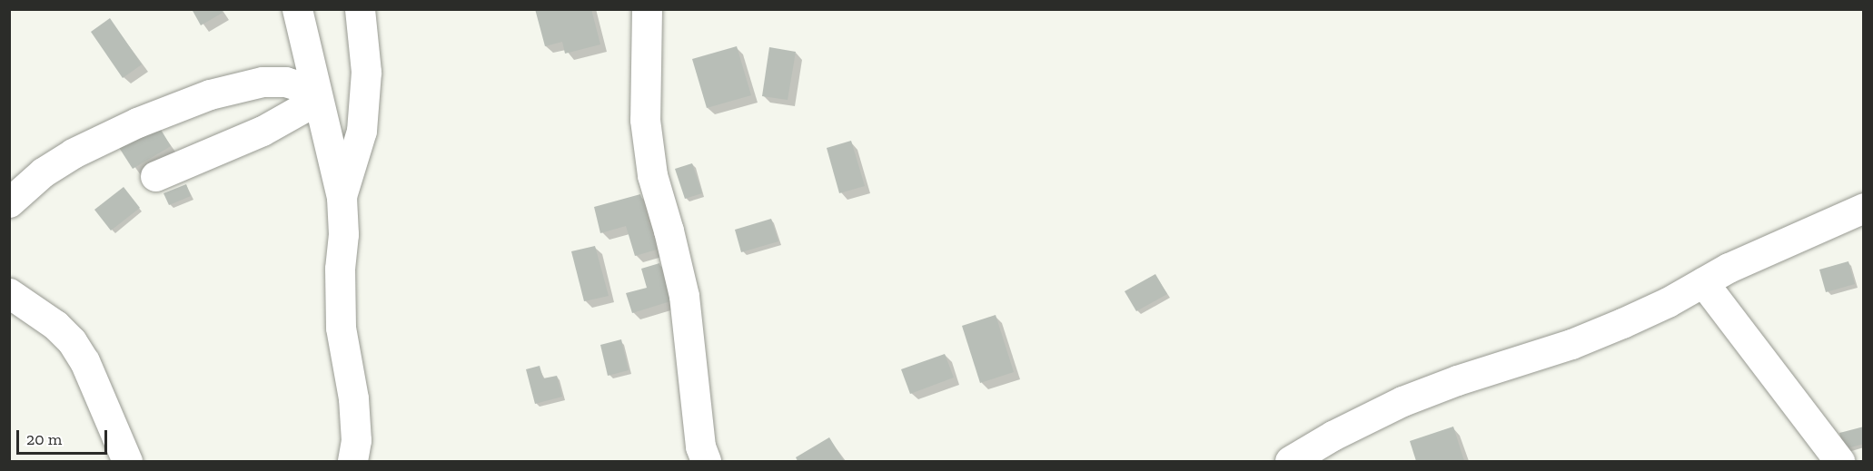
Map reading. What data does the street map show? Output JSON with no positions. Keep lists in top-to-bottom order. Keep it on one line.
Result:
{"scale_bar":"20 m"}
